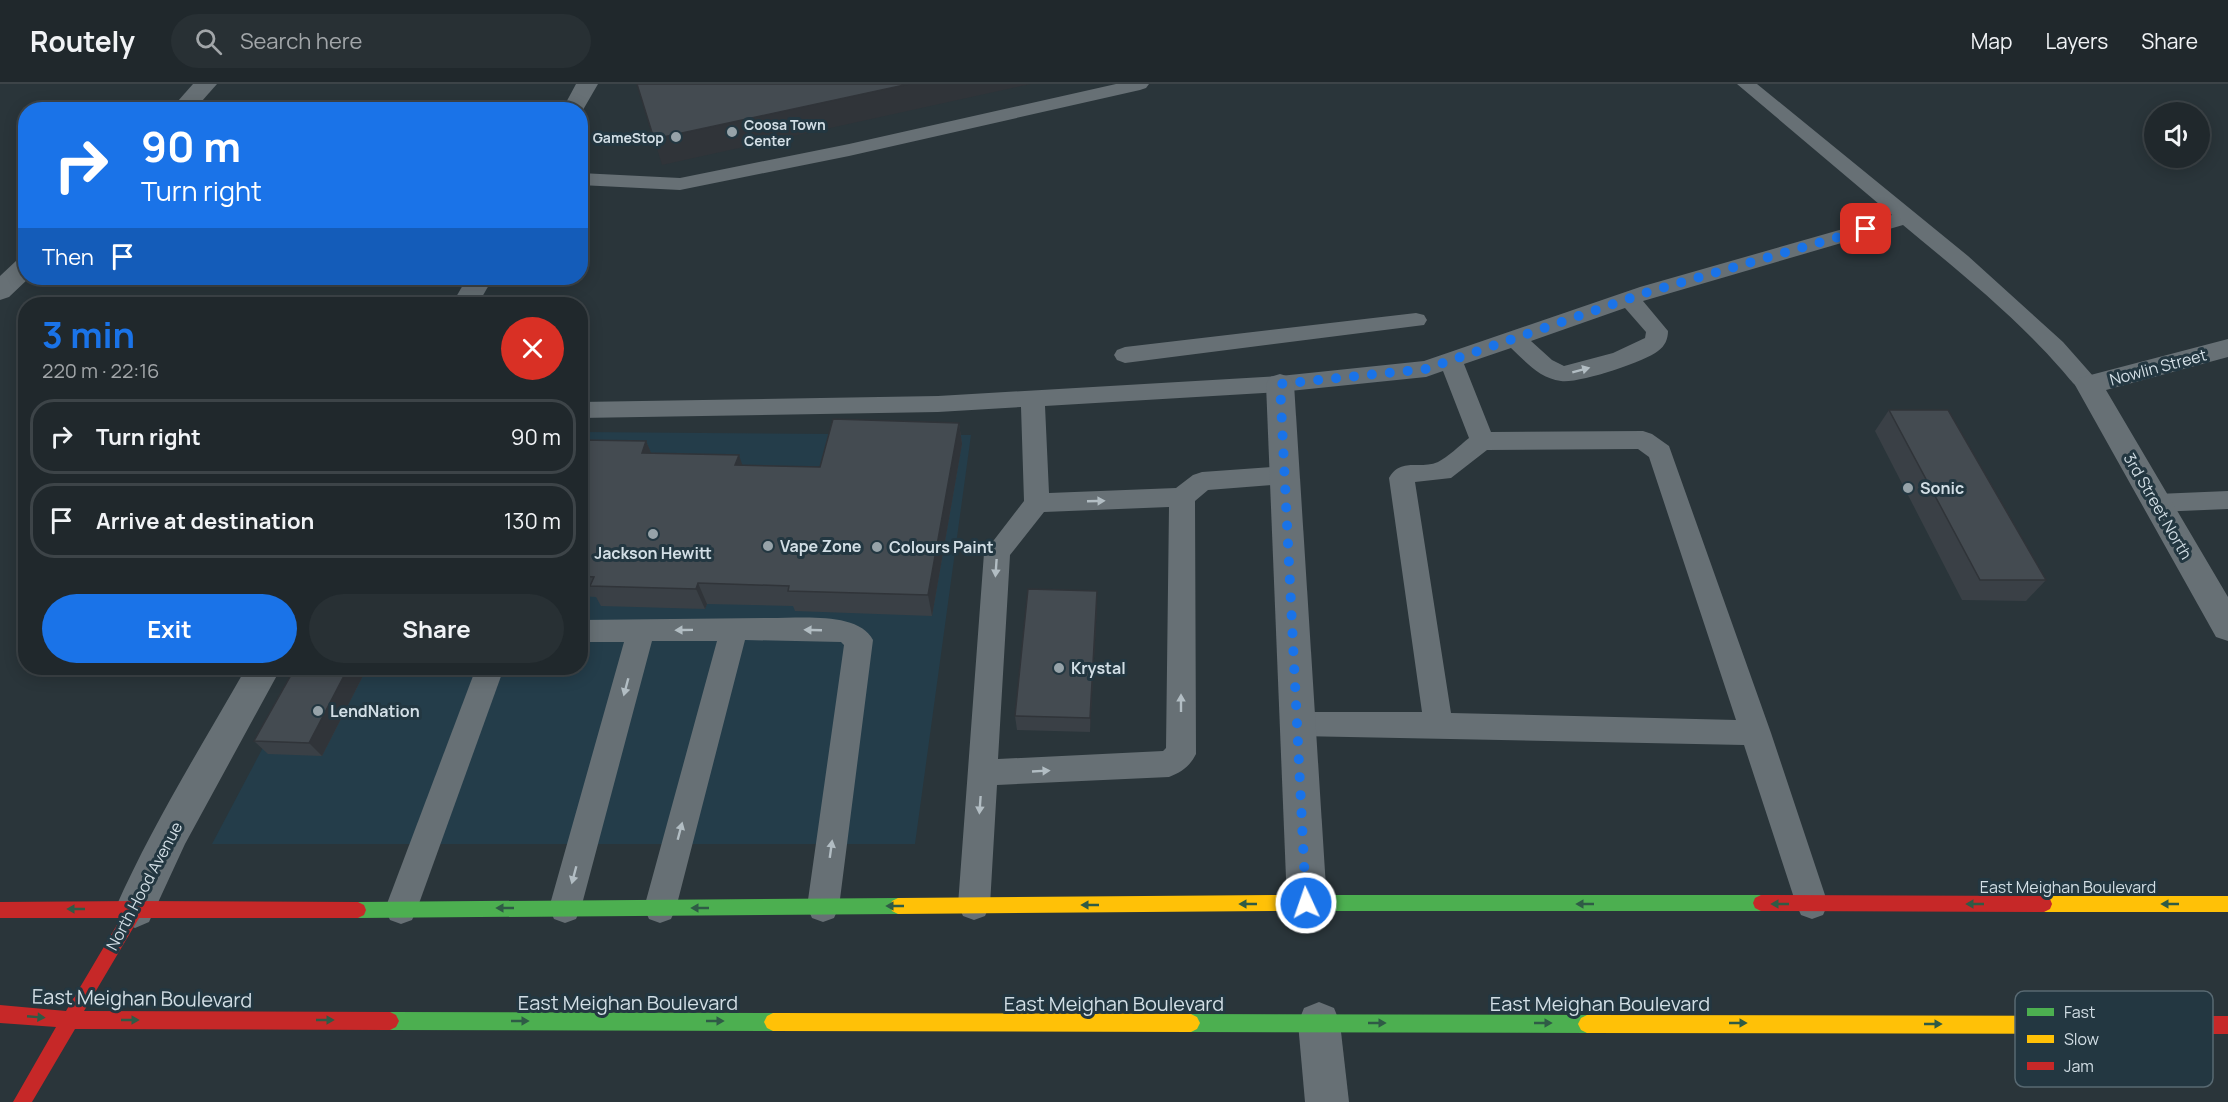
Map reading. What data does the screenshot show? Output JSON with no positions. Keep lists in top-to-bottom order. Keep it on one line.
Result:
{"streets":{"highway":["North Hood Avenue","East Meighan Boulevard"],"street":["Nowlin Street","3rd Street North"]},"crossings":[["Nowlin Street","3rd Street North"],["North Hood Avenue","East Meighan Boulevard"]],"places":["Coosa Town Center","GameStop","Sonic","Jackson Hewitt","Vape Zone","Colours Paint","Krystal","LendNation"],"legend":["Fast","Slow","Jam"],"page":{"header":"Routely","search":"Search here","nav":["Map","Layers","Share"],"turn":["90 m","Turn right"],"then":"Then","heading":["3 min","220 m · 22:16"],"list":[{"name":"Turn right","value":"90 m"},{"name":"Arrive at destination","value":"130 m"}],"buttons":["Exit","Share"]}}
